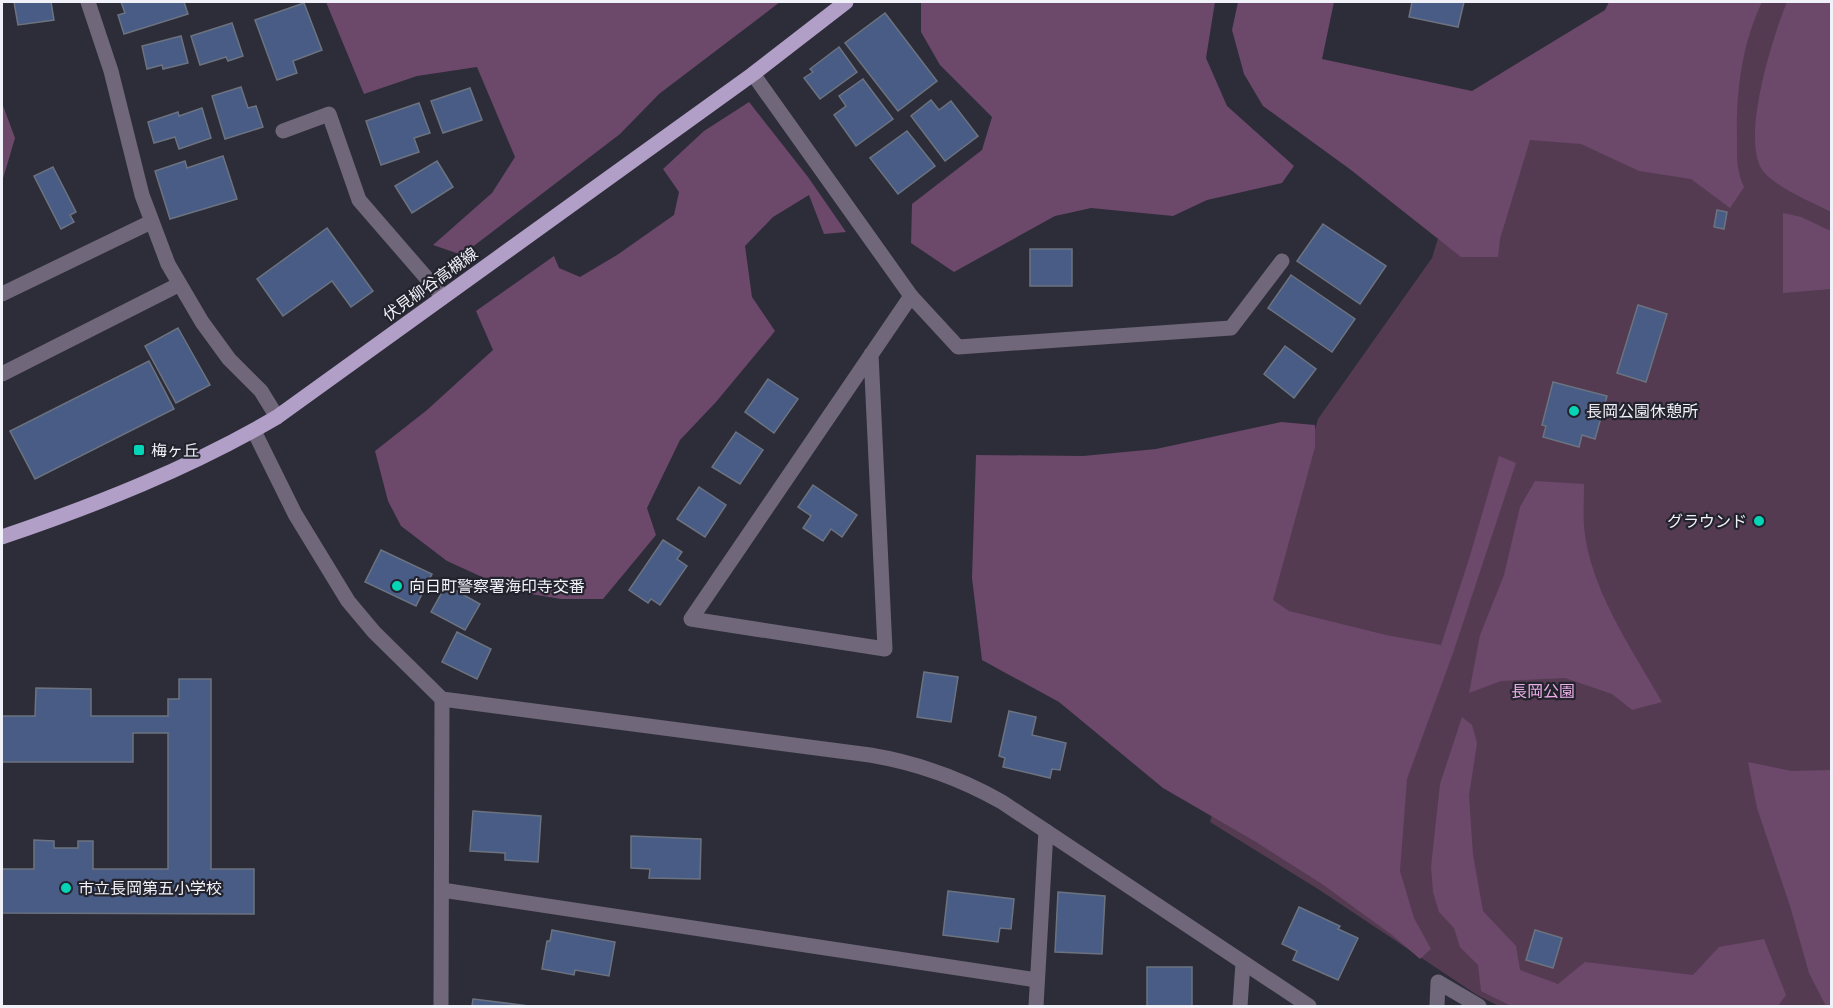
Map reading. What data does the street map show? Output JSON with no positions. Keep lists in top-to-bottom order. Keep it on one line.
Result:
{"streets":{"main road":["伏見柳谷高槻線"]},"parks":["長岡公園"],"places":{"other":["長岡公園休憩所","グラウンド","向日町警察署海印寺交番","市立長岡第五小学校"],"transit":["梅ヶ丘"]}}
